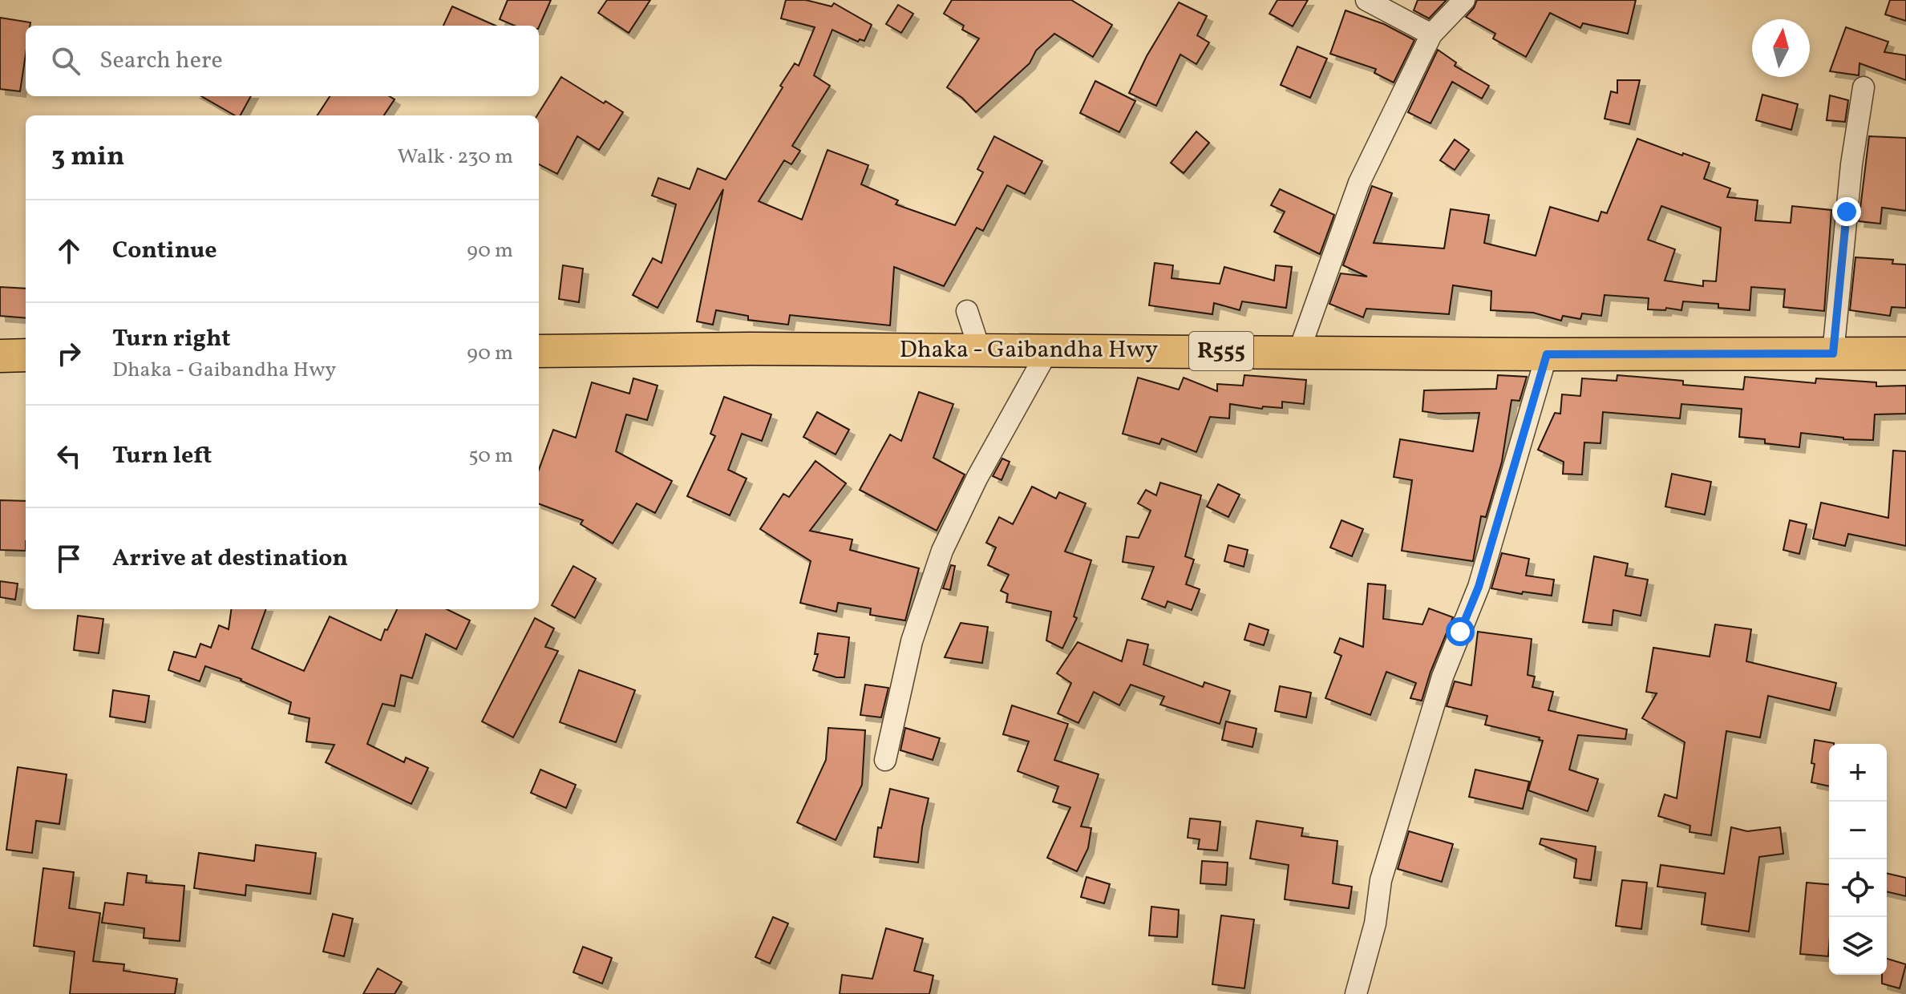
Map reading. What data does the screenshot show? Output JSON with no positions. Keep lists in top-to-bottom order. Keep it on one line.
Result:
{"streets":{"main road":["Dhaka - Gaibandha Hwy","R555"]},"north":"top","page":{"search":"Search here","heading":["3 min","Walk · 230 m"],"list":[["Continue","90 m"],["Turn right","Dhaka - Gaibandha Hwy","90 m"],["Turn left","50 m"],"Arrive at destination"],"map_buttons":["+","−"]}}
